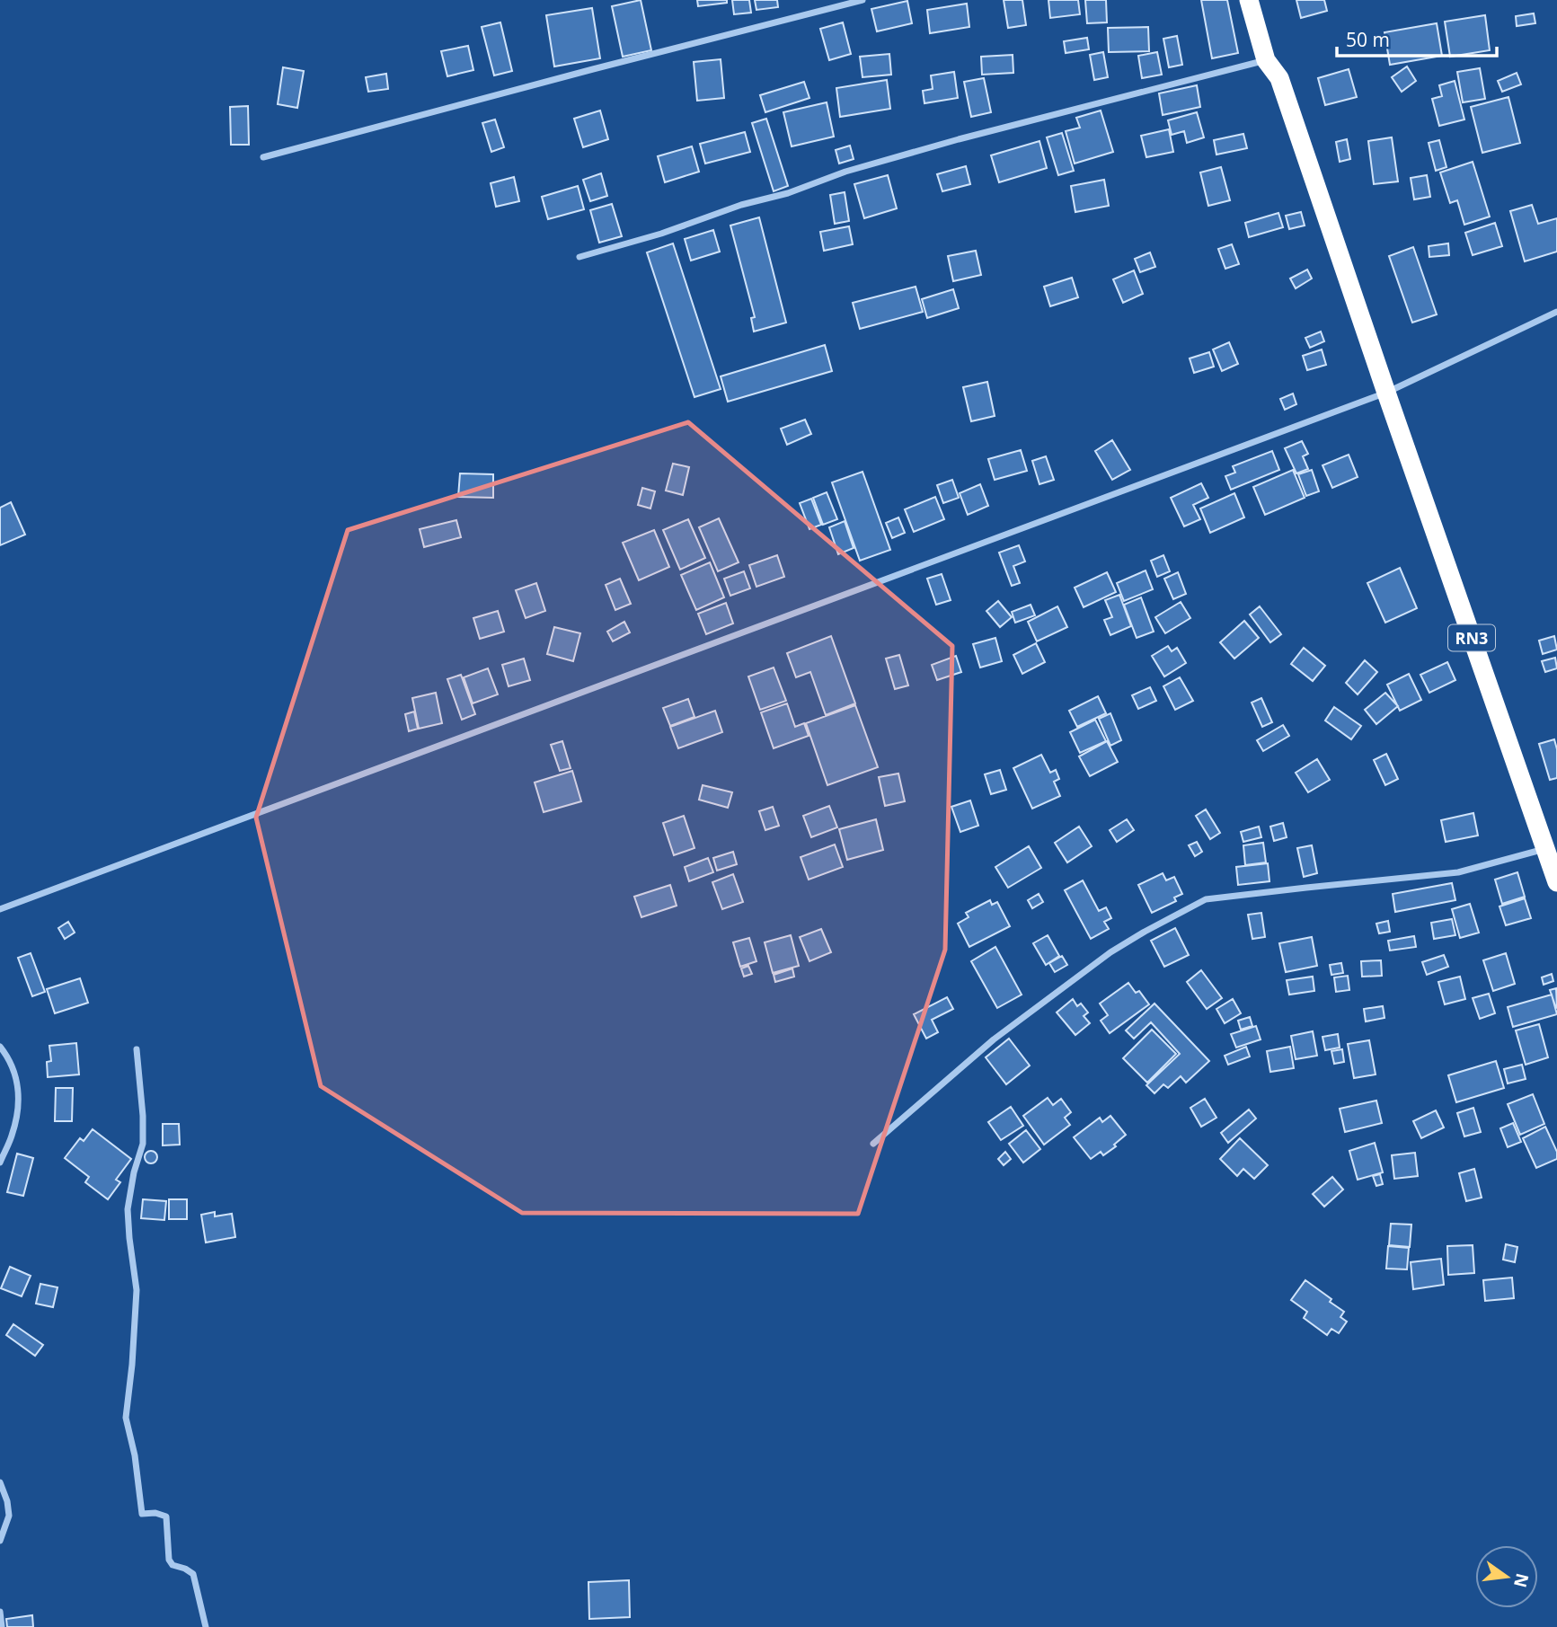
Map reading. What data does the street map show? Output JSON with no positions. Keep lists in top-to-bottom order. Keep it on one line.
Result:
{"streets":{"highway":["RN3"]},"scale_bar":"50 m","north":"right"}
